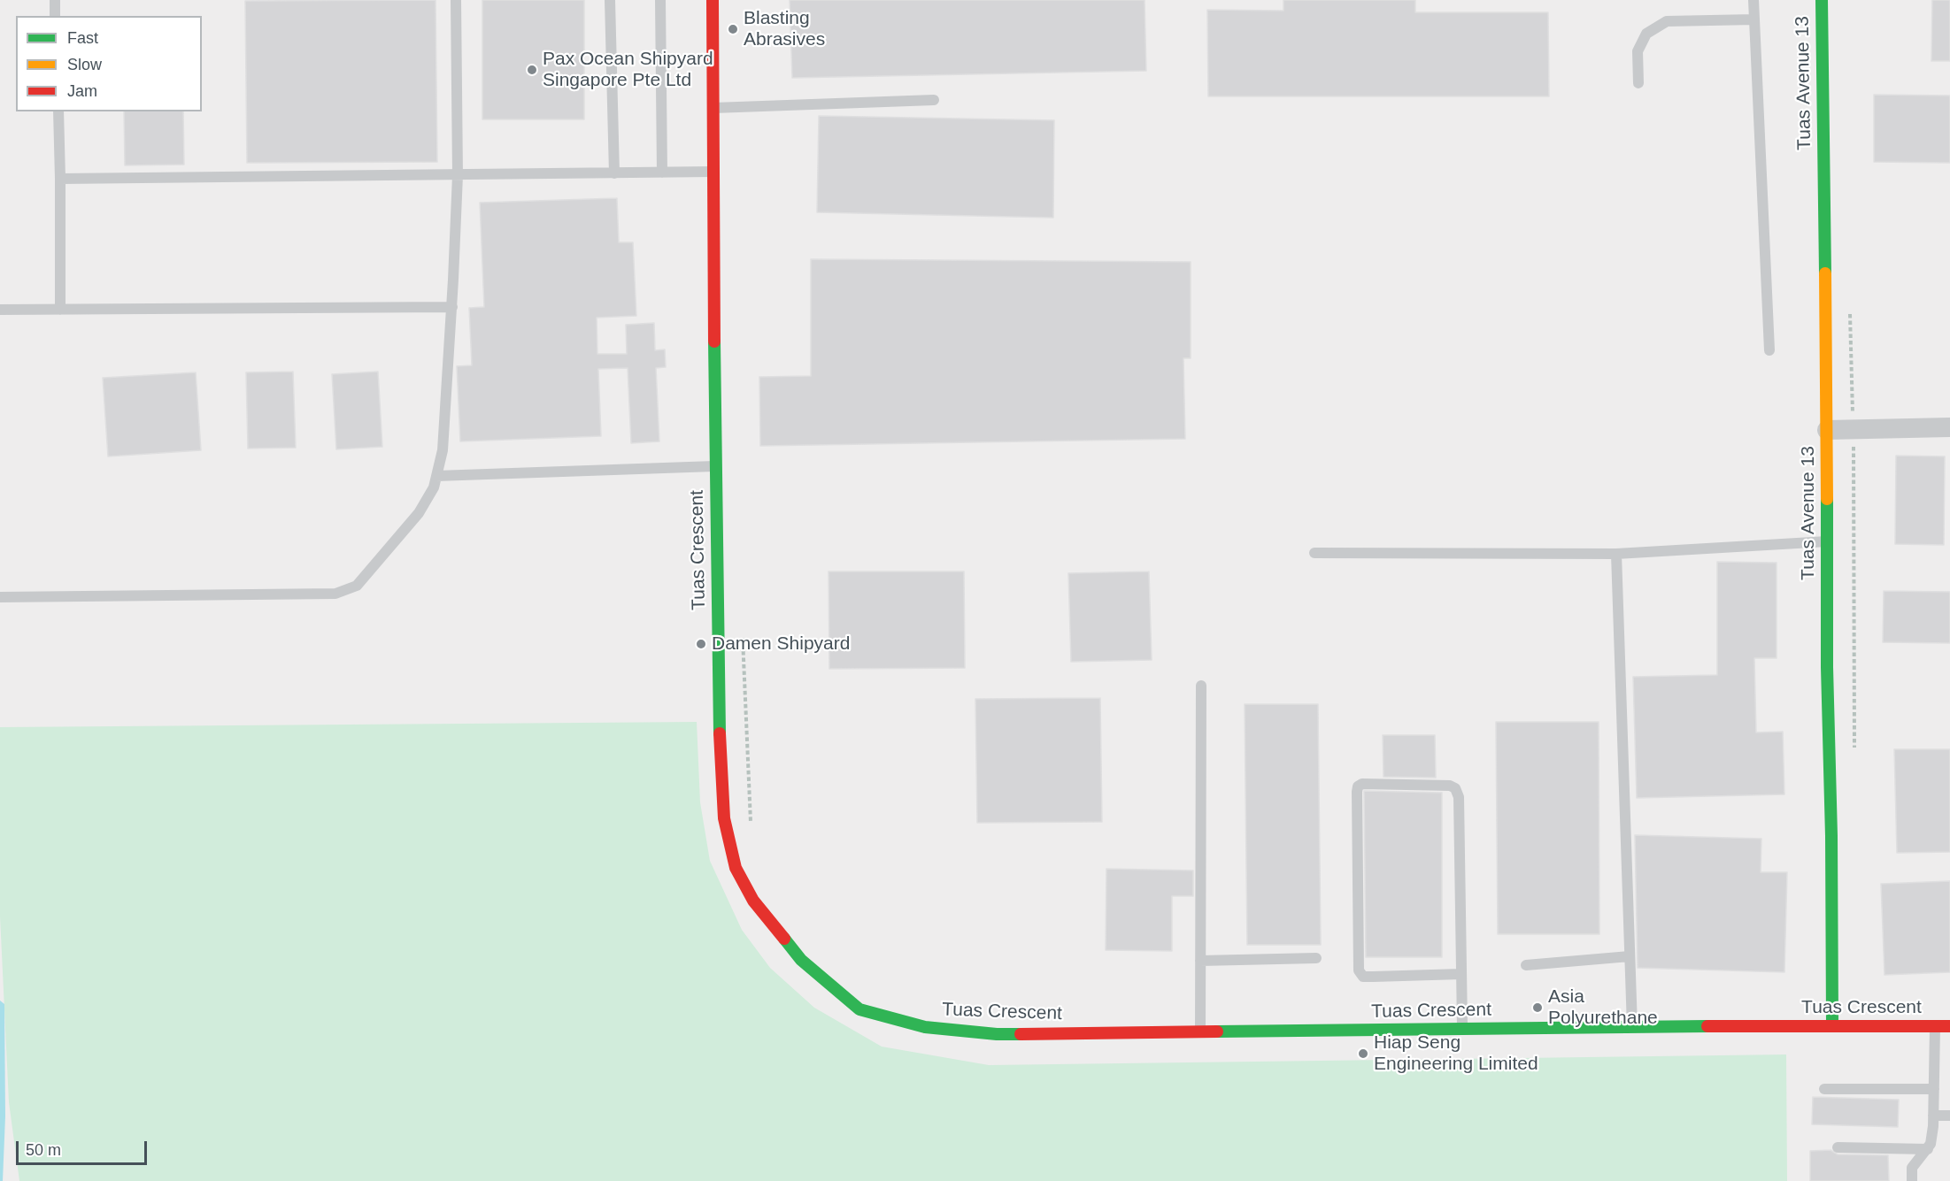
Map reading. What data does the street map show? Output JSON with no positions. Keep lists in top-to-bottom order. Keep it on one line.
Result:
{"streets":{"street":["Tuas Avenue 13","Tuas Crescent"]},"crossings":[["Tuas Avenue 13","Tuas Crescent"]],"places":["Blasting Abrasives","Pax Ocean Shipyard Singapore Pte Ltd","Damen Shipyard","Asia Polyurethane","Hiap Seng Engineering Limited"],"legend":["Fast","Slow","Jam"],"scale_bar":"50 m"}
